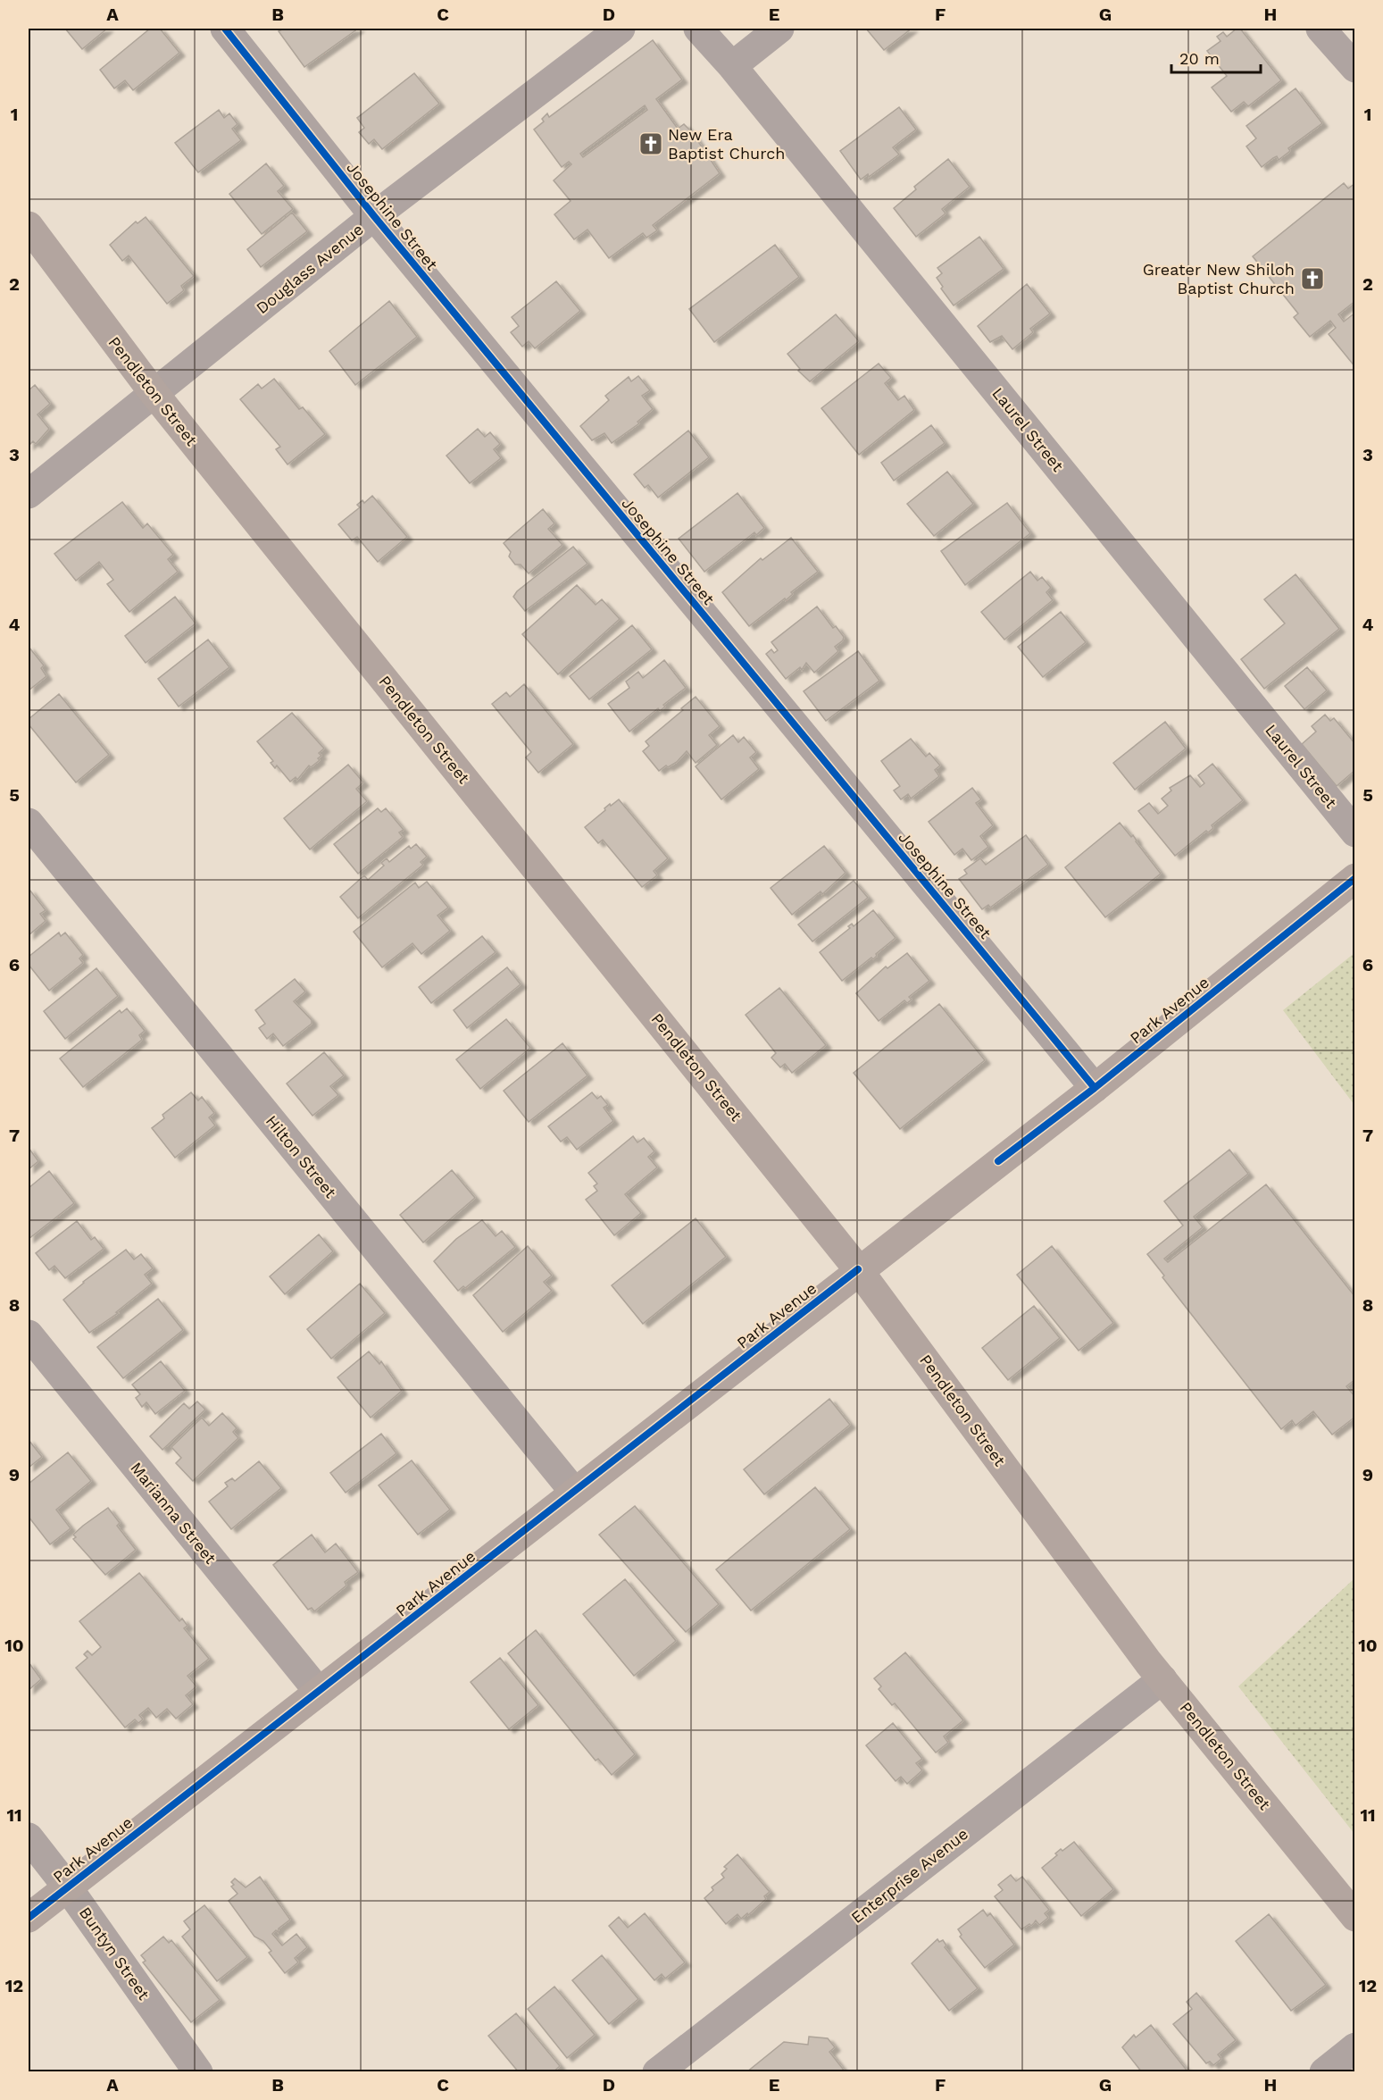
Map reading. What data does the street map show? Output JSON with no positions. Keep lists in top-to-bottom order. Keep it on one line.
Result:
{"streets":{"main road":["Pendleton Street","Park Avenue"],"street":["Josephine Street","Douglass Avenue","Laurel Street","Hilton Street","Marianna Street","Enterprise Avenue","Buntyn Street"]},"crossings":[["Josephine Street","Douglass Avenue"],["Josephine Street","Park Avenue"],["Douglass Avenue","Pendleton Street"],["Pendleton Street","Park Avenue"],["Pendleton Street","Enterprise Avenue"],["Park Avenue","Hilton Street"],["Park Avenue","Marianna Street"],["Park Avenue","Buntyn Street"]],"places":{"church":["New Era Baptist Church","Greater New Shiloh Baptist Church"]},"scale_bar":"20 m","grid":{"columns":["A","B","C","D","E","F","G","H"],"rows":["1","2","3","4","5","6","7","8","9","10","11","12"]}}
